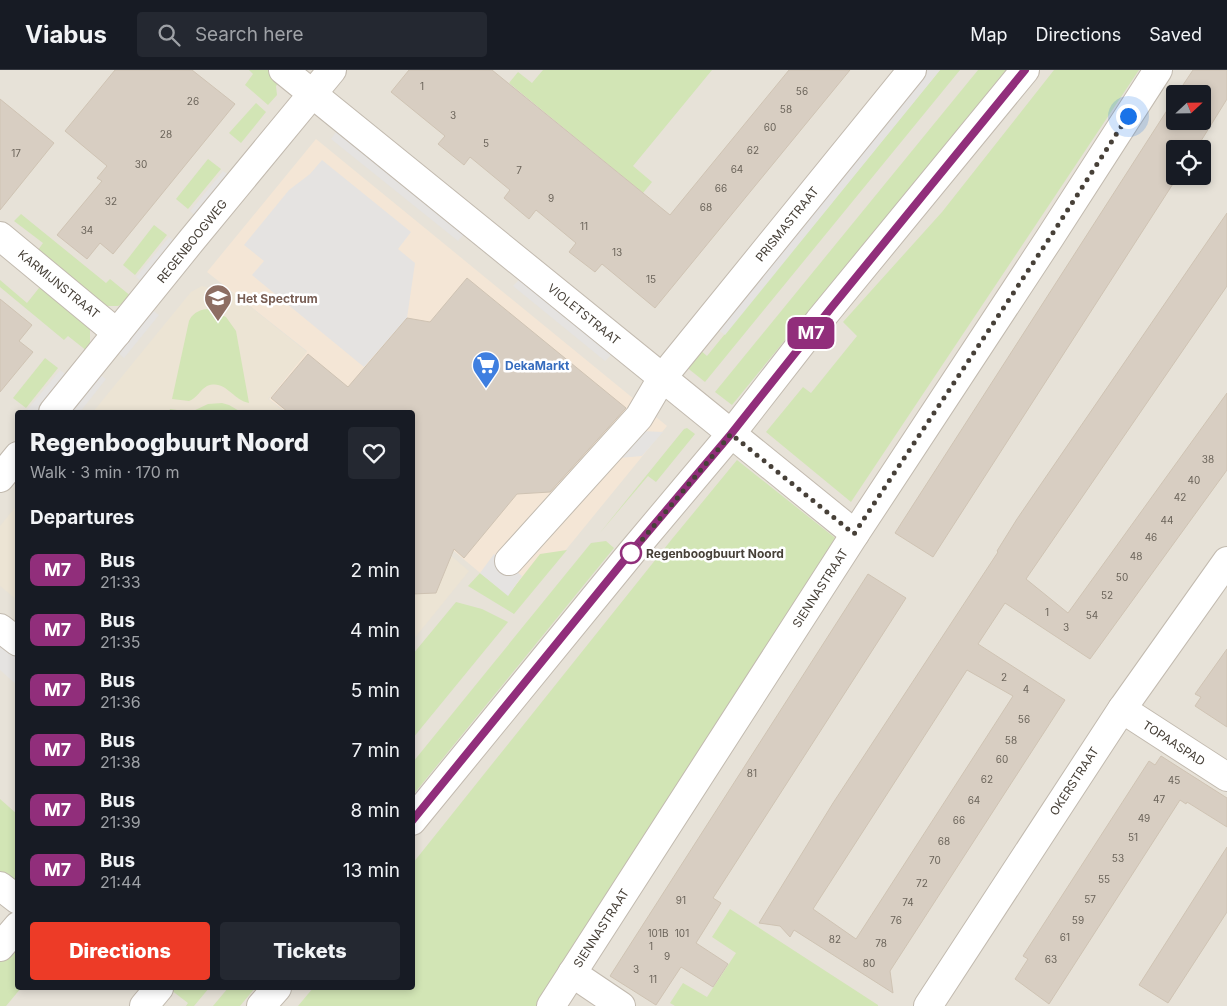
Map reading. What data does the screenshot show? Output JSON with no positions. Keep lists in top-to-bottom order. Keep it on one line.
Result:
{"streets":{"street":["PRISMASTRAAT","REGENBOOGWEG","KARMIJNSTRAAT","VIOLETSTRAAT","SIENNASTRAAT","TOPAASPAD","OKERSTRAAT"]},"crossings":[["PRISMASTRAAT","VIOLETSTRAAT"],["REGENBOOGWEG","KARMIJNSTRAAT"],["REGENBOOGWEG","VIOLETSTRAAT"],["VIOLETSTRAAT","SIENNASTRAAT"],["TOPAASPAD","OKERSTRAAT"]],"places":{"school or university":["Het Spectrum"],"supermarket":["DekaMarkt"],"other":["Regenboogbuurt Noord"]},"lines":["bus line M7"],"house_numbers":["1","56","26","58","3","60","28","5","62","17","30","64","7","66","9","32","68","11","34","13","15","38","40","42","44","46","48","50","52","1","54","3","2","4","56","58","60","81","62","45","47","64","49","66","51","68","53","70","55","72","57","91","74","76","59","101B","101","61","82","78","1","9","63","80","3","11"],"north":"right","page":{"header":"Viabus","search":"Search here","nav":["Map","Directions","Saved"],"on_map":"M7","heading":[["Regenboogbuurt Noord","Walk · 3 min · 170 m"],"Departures"],"list":[{"mark":"M7","name":"Bus","note":"21:33","value":"2 min"},{"mark":"M7","name":"Bus","note":"21:35","value":"4 min"},{"mark":"M7","name":"Bus","note":"21:36","value":"5 min"},{"mark":"M7","name":"Bus","note":"21:38","value":"7 min"},{"mark":"M7","name":"Bus","note":"21:39","value":"8 min"},{"mark":"M7","name":"Bus","note":"21:44","value":"13 min"}],"buttons":["Directions","Tickets"]}}
